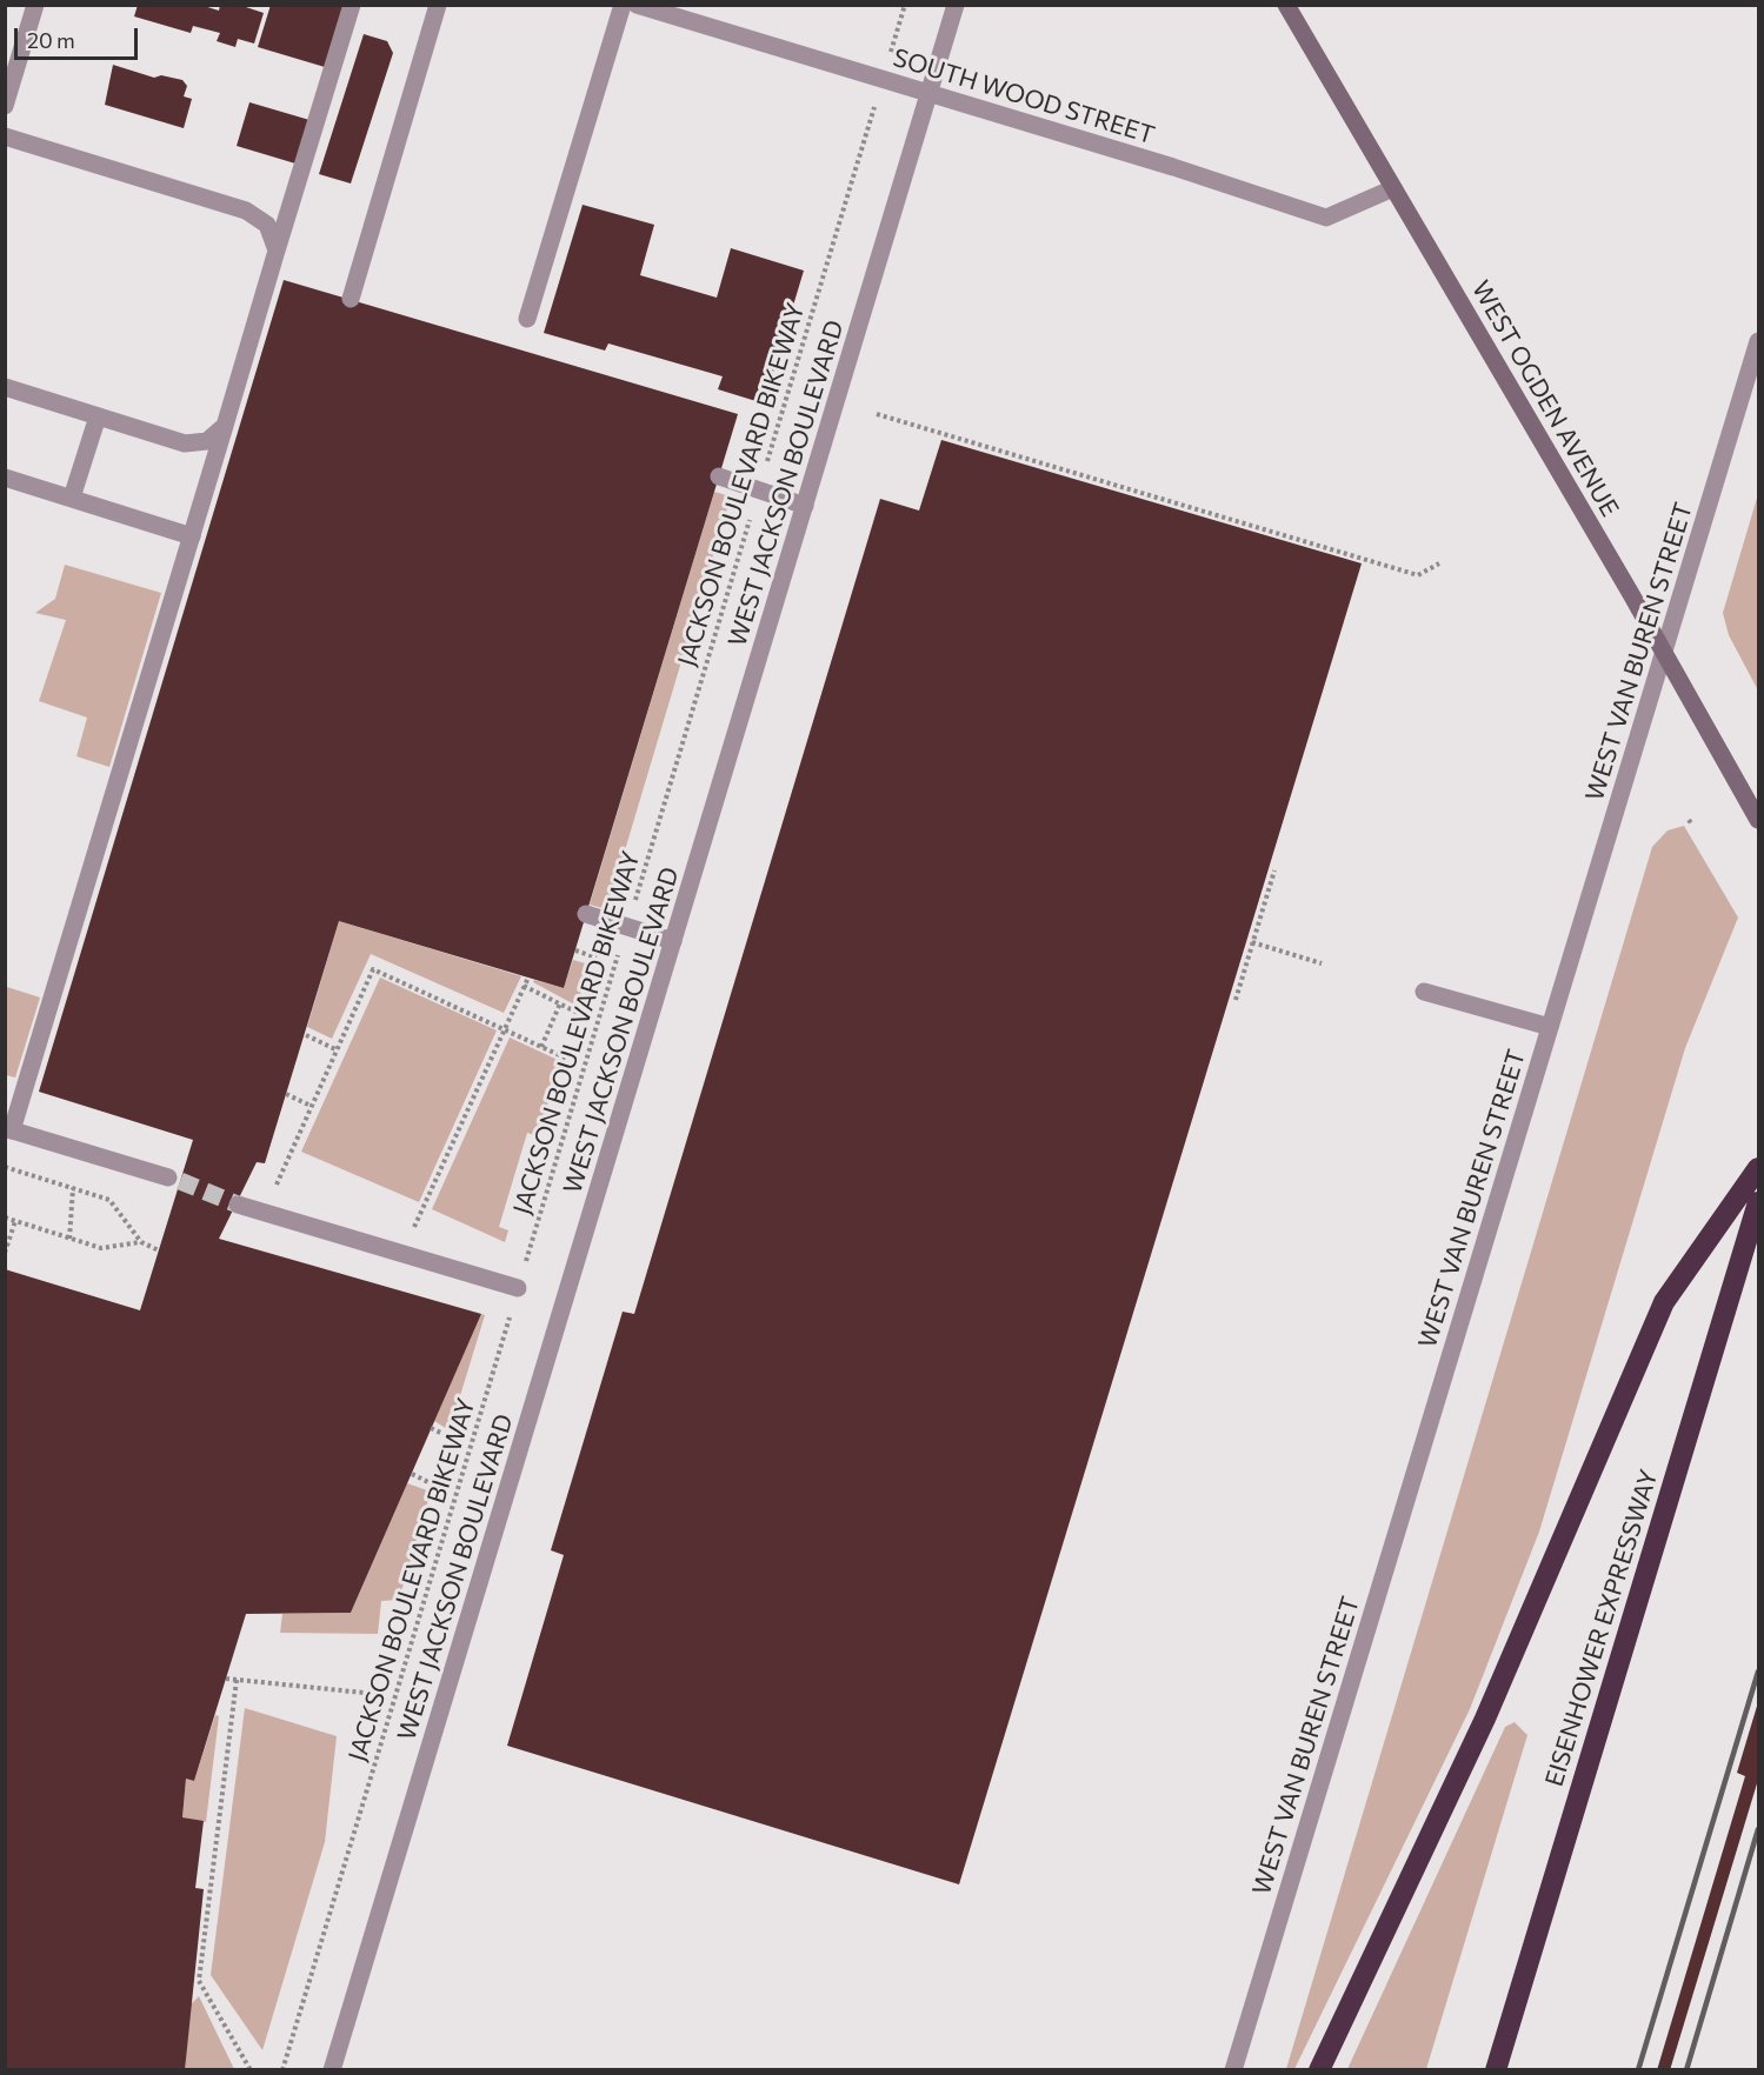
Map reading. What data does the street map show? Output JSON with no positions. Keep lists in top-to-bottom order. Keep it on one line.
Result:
{"streets":{"highway":["EISENHOWER EXPRESSWAY"],"main road":["WEST OGDEN AVENUE"],"street":["SOUTH WOOD STREET","WEST JACKSON BOULEVARD","WEST VAN BUREN STREET"],"path":["JACKSON BOULEVARD BIKEWAY"]},"crossings":[["SOUTH WOOD STREET","WEST OGDEN AVENUE"],["SOUTH WOOD STREET","WEST JACKSON BOULEVARD"],["SOUTH WOOD STREET","JACKSON BOULEVARD BIKEWAY"],["WEST OGDEN AVENUE","WEST VAN BUREN STREET"]],"scale_bar":"20 m"}
